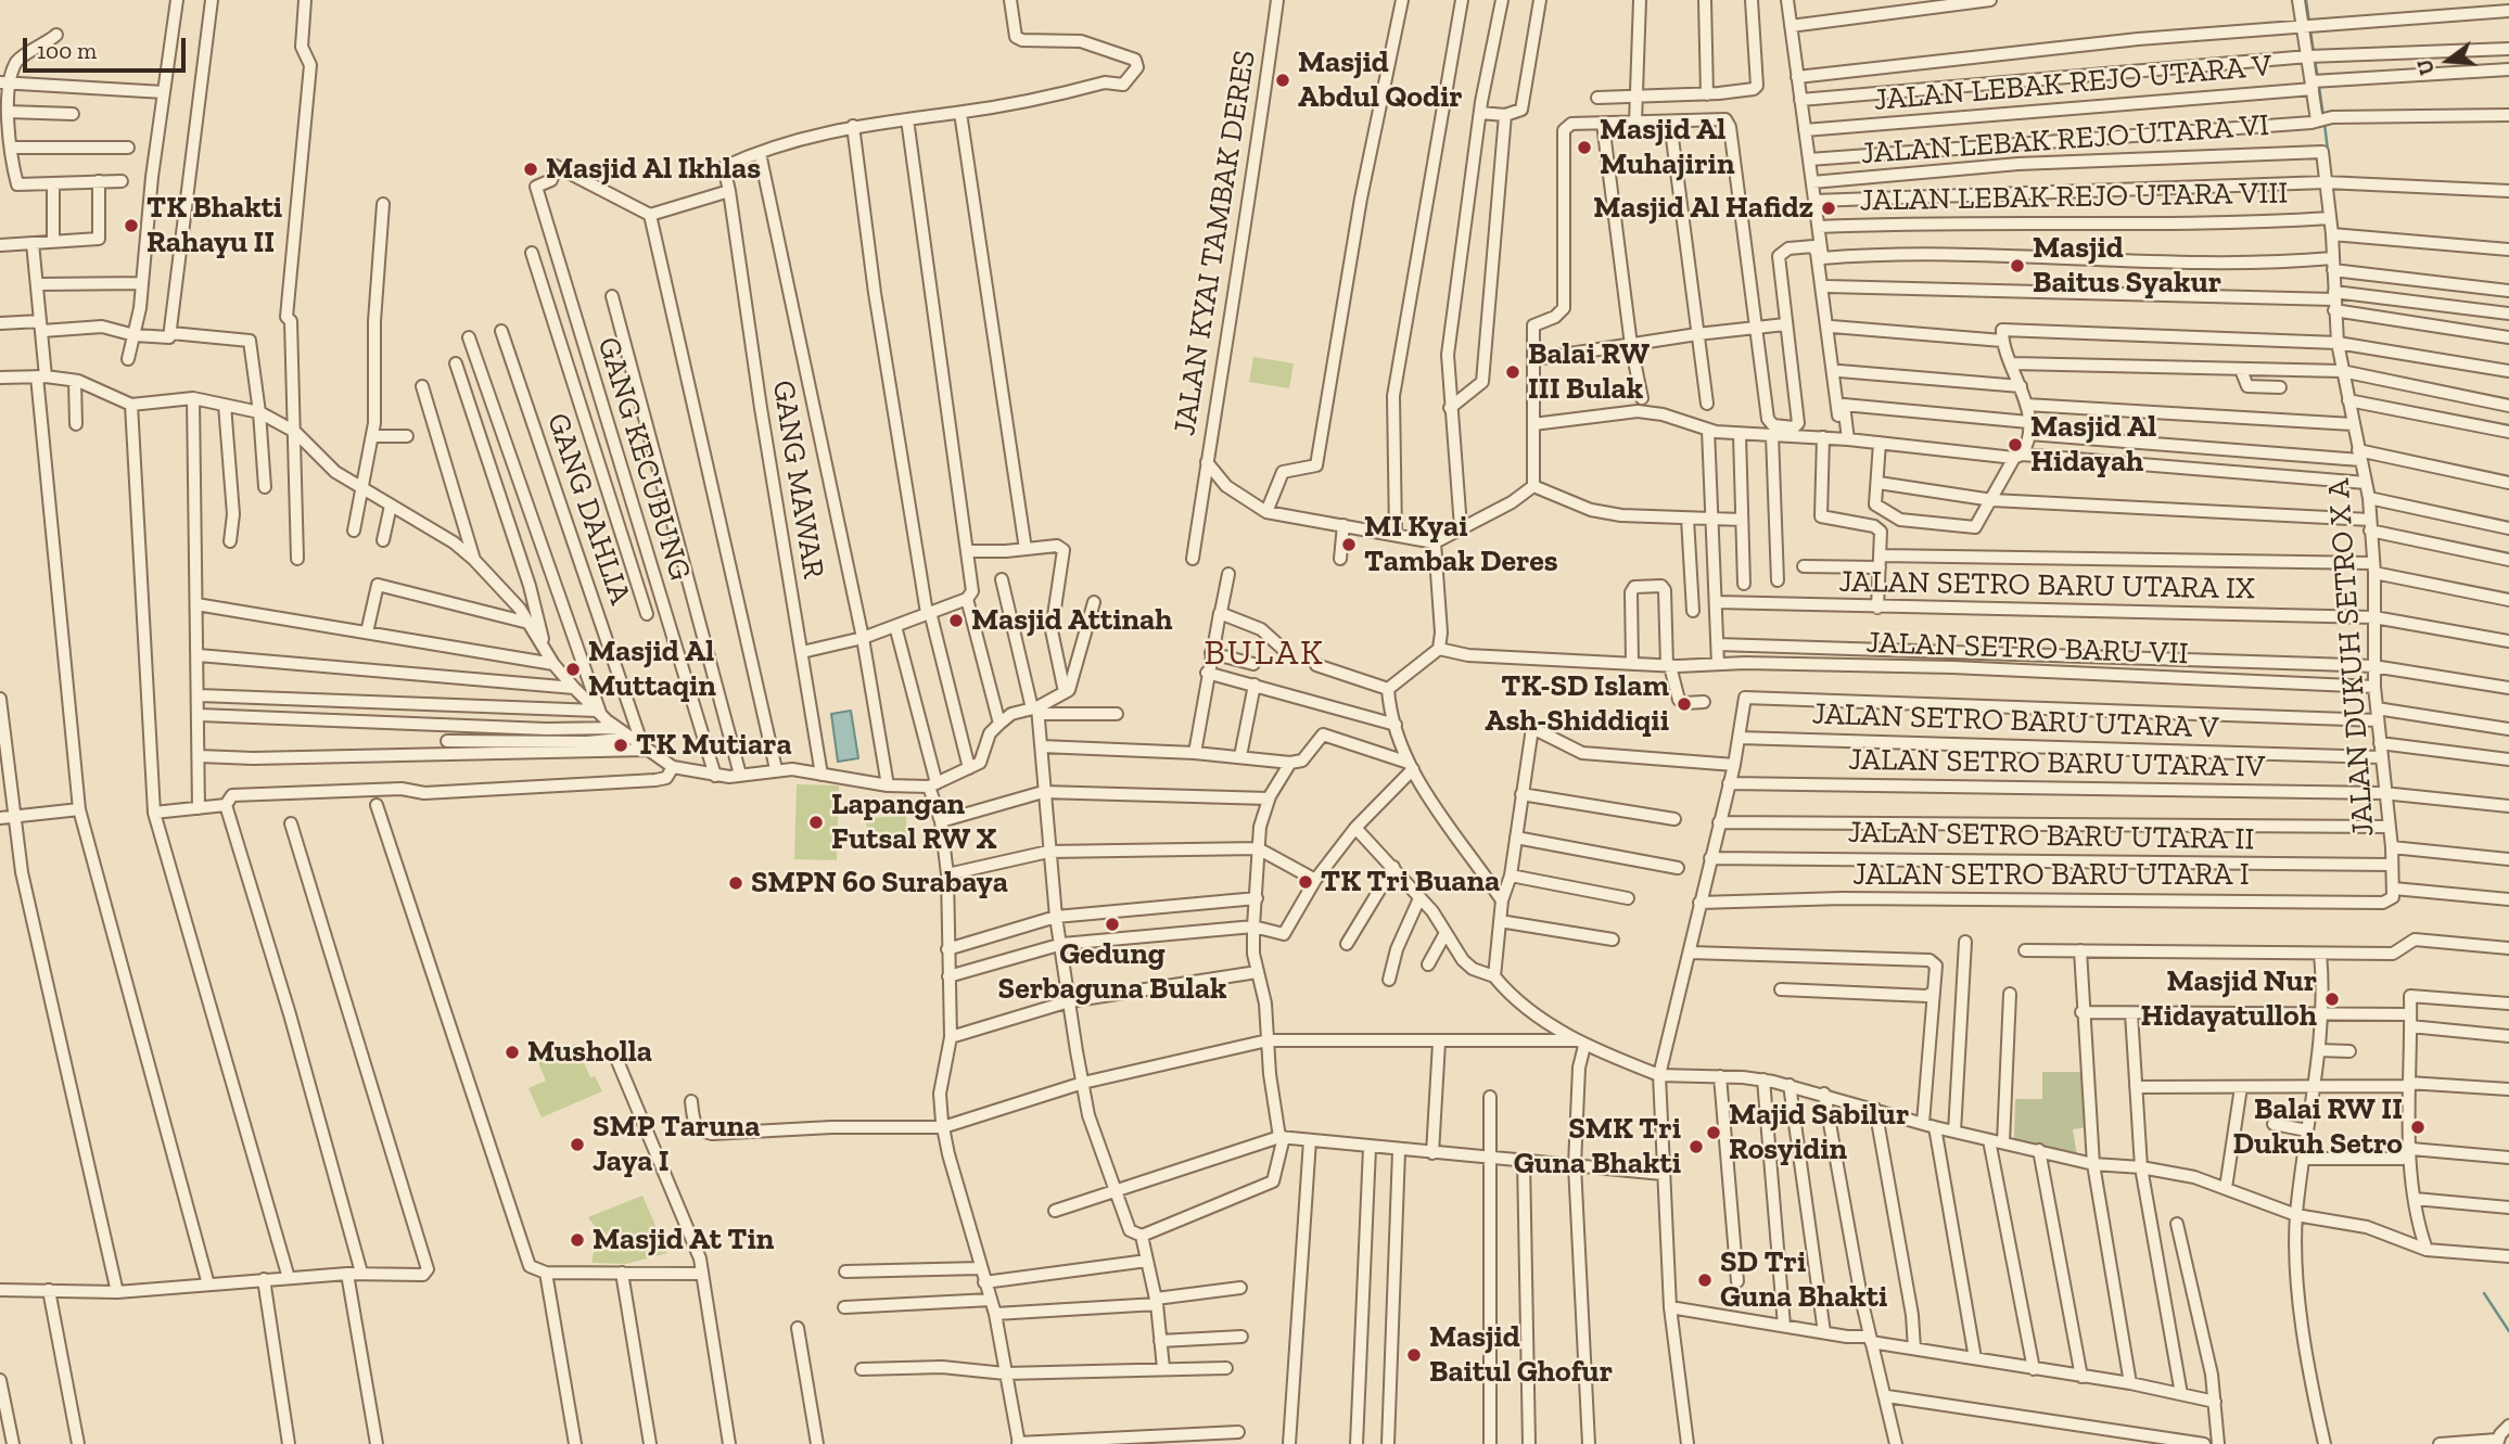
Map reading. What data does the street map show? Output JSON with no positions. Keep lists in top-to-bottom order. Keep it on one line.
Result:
{"streets":{"street":["JALAN LEBAK REJO UTARA V","JALAN LEBAK REJO UTARA VI","JALAN LEBAK REJO UTARA VIII","JALAN KYAI TAMBAK DERES","GANG KECUBUNG","GANG MAWAR","GANG DAHLIA","JALAN SETRO BARU UTARA IX","JALAN SETRO BARU VII","JALAN DUKUH SETRO X A","JALAN SETRO BARU UTARA V","JALAN SETRO BARU UTARA IV","JALAN SETRO BARU UTARA II","JALAN SETRO BARU UTARA I"]},"crossings":[["JALAN LEBAK REJO UTARA VI","JALAN DUKUH SETRO X A"],["JALAN LEBAK REJO UTARA VIII","JALAN DUKUH SETRO X A"],["JALAN SETRO BARU UTARA IX","JALAN DUKUH SETRO X A"],["JALAN SETRO BARU VII","JALAN DUKUH SETRO X A"],["JALAN DUKUH SETRO X A","JALAN SETRO BARU UTARA V"],["JALAN DUKUH SETRO X A","JALAN SETRO BARU UTARA IV"],["JALAN DUKUH SETRO X A","JALAN SETRO BARU UTARA II"],["JALAN DUKUH SETRO X A","JALAN SETRO BARU UTARA I"]],"districts":["BULAK"],"places":["Masjid Abdul Qodir","Masjid Al Muhajirin","Masjid Al Ikhlas","Masjid Al Hafidz","TK Bhakti Rahayu II","Masjid Baitus Syakur","Balai RW III Bulak","Masjid Al Hidayah","MI Kyai Tambak Deres","Masjid Attinah","Masjid Al Muttaqin","TK-SD Islam Ash-Shiddiqii","TK Mutiara","Lapangan Futsal RW X","TK Tri Buana","SMPN 60 Surabaya","Gedung Serbaguna Bulak","Masjid Nur Hidayatulloh","Musholla","Balai RW II Dukuh Setro","Majid Sabilur Rosyidin","SMP Taruna Jaya I","SMK Tri Guna Bhakti","Masjid At Tin","SD Tri Guna Bhakti","Masjid Baitul Ghofur"],"scale_bar":"100 m","north":"left"}
